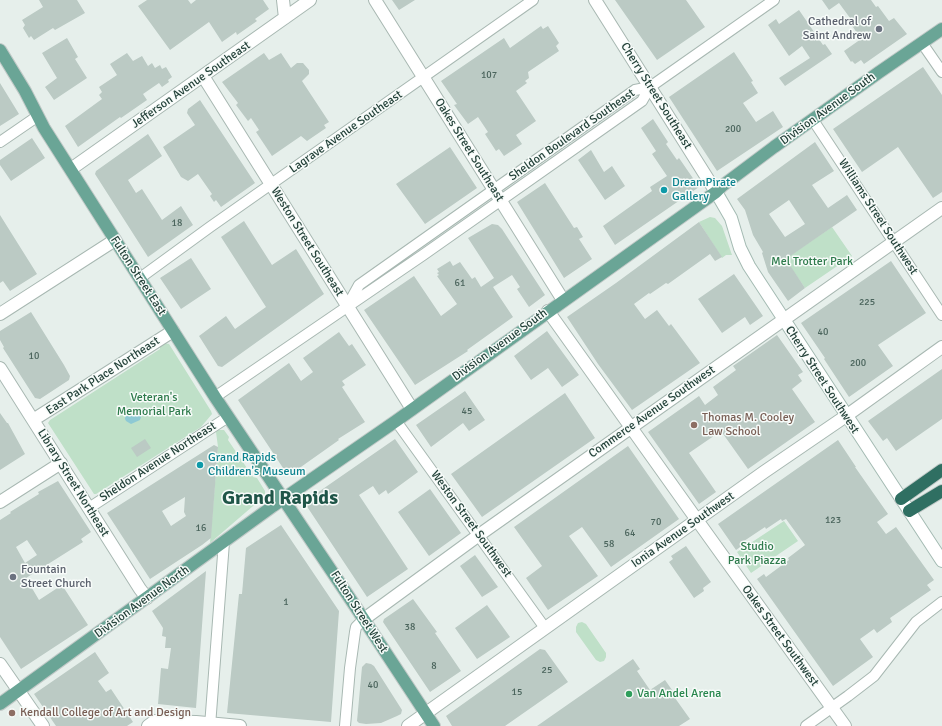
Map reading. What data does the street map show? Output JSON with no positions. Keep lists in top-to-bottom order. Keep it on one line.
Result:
{"streets":{"main road":["Division Avenue South","Fulton Street East","Division Avenue North","Fulton Street West"],"street":["Jefferson Avenue Southeast","Cherry Street Southeast","Lagrave Avenue Southeast","Sheldon Boulevard Southeast","Oakes Street Southeast","Williams Street Southwest","Weston Street Southeast","East Park Place Northeast","Cherry Street Southwest","Commerce Avenue Southwest","Sheldon Avenue Northeast","Library Street Northeast","Weston Street Southwest","Ionia Avenue Southwest","Oakes Street Southwest"]},"crossings":[["Jefferson Avenue Southeast","Weston Street Southeast"],["Jefferson Avenue Southeast","Fulton Street East"],["Cherry Street Southeast","Division Avenue South"],["Cherry Street Southeast","Sheldon Boulevard Southeast"],["Cherry Street Southeast","Cherry Street Southwest"],["Division Avenue South","Oakes Street Southeast"],["Division Avenue South","Williams Street Southwest"],["Division Avenue South","Weston Street Southeast"],["Division Avenue South","Fulton Street East"],["Division Avenue South","Cherry Street Southwest"],["Division Avenue South","Weston Street Southwest"],["Division Avenue South","Division Avenue North"],["Division Avenue South","Fulton Street West"],["Division Avenue South","Oakes Street Southwest"],["Lagrave Avenue Southeast","Oakes Street Southeast"],["Lagrave Avenue Southeast","Weston Street Southeast"],["Lagrave Avenue Southeast","Fulton Street East"],["Sheldon Boulevard Southeast","Oakes Street Southeast"],["Sheldon Boulevard Southeast","Weston Street Southeast"],["Sheldon Boulevard Southeast","Fulton Street East"],["Williams Street Southwest","Commerce Avenue Southwest"],["Fulton Street East","East Park Place Northeast"],["Fulton Street East","Sheldon Avenue Northeast"],["Fulton Street East","Division Avenue North"],["Fulton Street East","Fulton Street West"],["East Park Place Northeast","Library Street Northeast"],["Cherry Street Southwest","Commerce Avenue Southwest"],["Cherry Street Southwest","Ionia Avenue Southwest"],["Commerce Avenue Southwest","Weston Street Southwest"],["Commerce Avenue Southwest","Fulton Street West"],["Commerce Avenue Southwest","Oakes Street Southwest"],["Sheldon Avenue Northeast","Library Street Northeast"],["Library Street Northeast","Division Avenue North"],["Weston Street Southwest","Ionia Avenue Southwest"],["Ionia Avenue Southwest","Fulton Street West"],["Ionia Avenue Southwest","Oakes Street Southwest"],["Division Avenue North","Fulton Street West"]],"districts":["Grand Rapids"],"parks":["Mel Trotter Park","Veteran's Memorial Park","Studio Park Piazza"],"places":["Cathedral of Saint Andrew","DreamPirate Gallery","Thomas M. Cooley Law School","Grand Rapids Children's Museum","Fountain Street Church","Van Andel Arena","Kendall College of Art and Design"],"house_numbers":["107","200","18","61","225","40","10","200","45","123","70","16","64","58","1","38","8","25","40","15"]}
